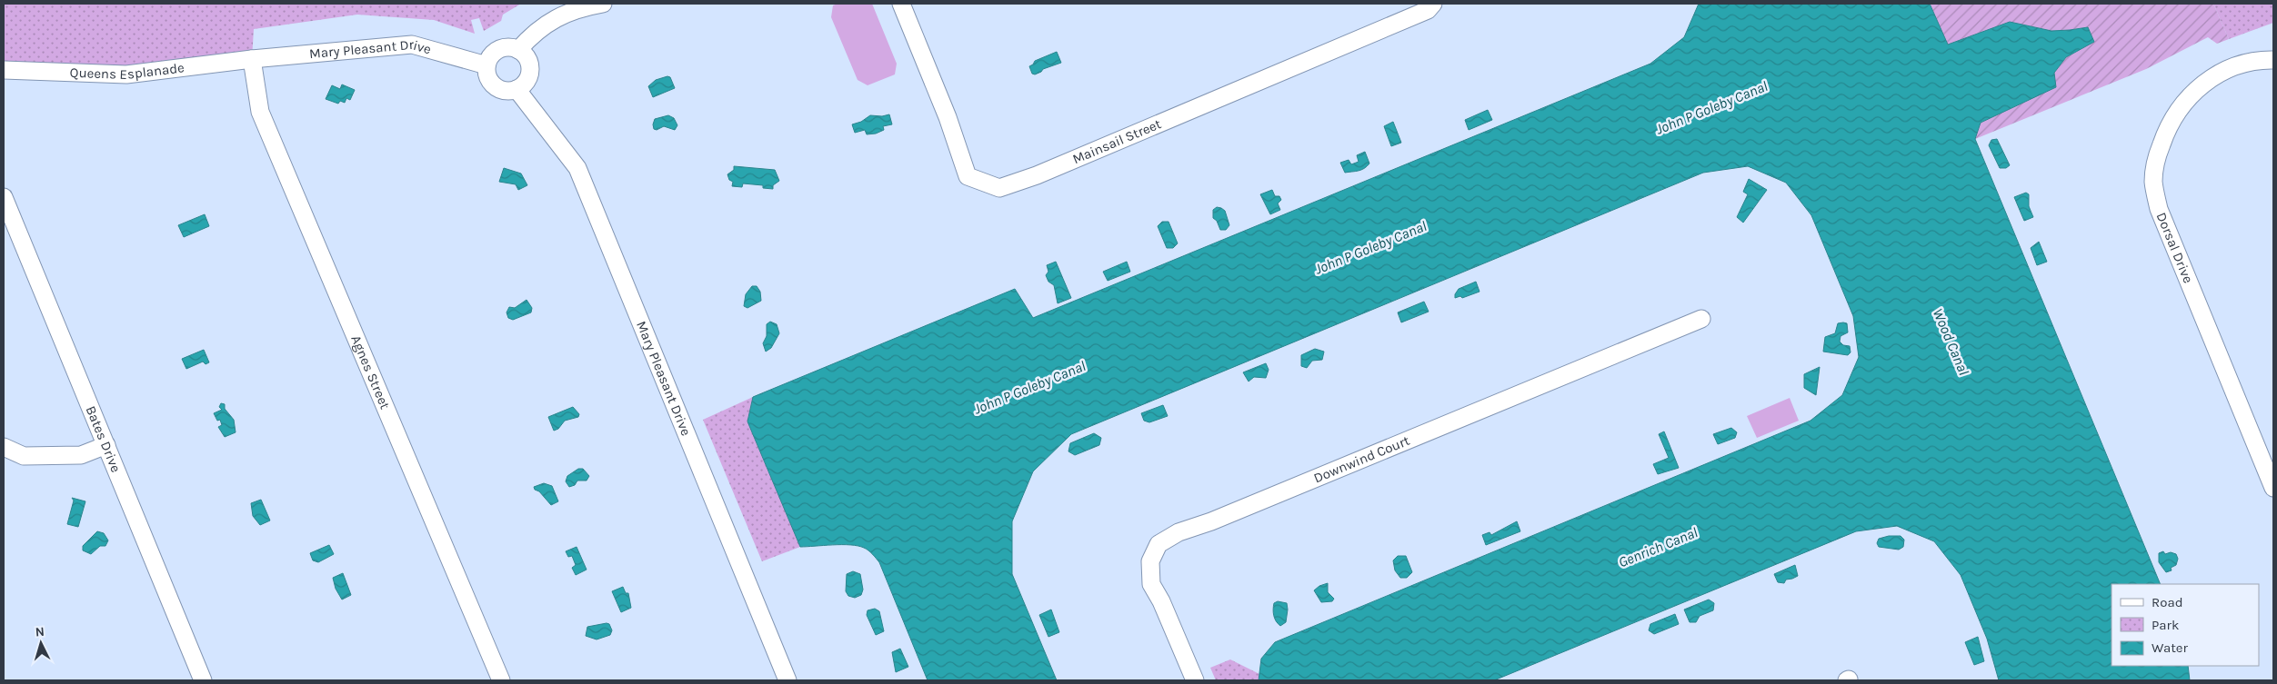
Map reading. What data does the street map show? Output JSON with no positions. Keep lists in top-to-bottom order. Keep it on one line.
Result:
{"streets":{"street":["Mary Pleasant Drive","Queens Esplanade","Mainsail Street","Dorsal Drive","Agnes Street","Bates Drive","Downwind Court"]},"crossings":[["Mary Pleasant Drive","Queens Esplanade"],["Mary Pleasant Drive","Agnes Street"],["Queens Esplanade","Agnes Street"]],"water":["John P Goleby Canal","Wood Canal","Genrich Canal"],"legend":["Road","Park","Water"],"north":"top"}
